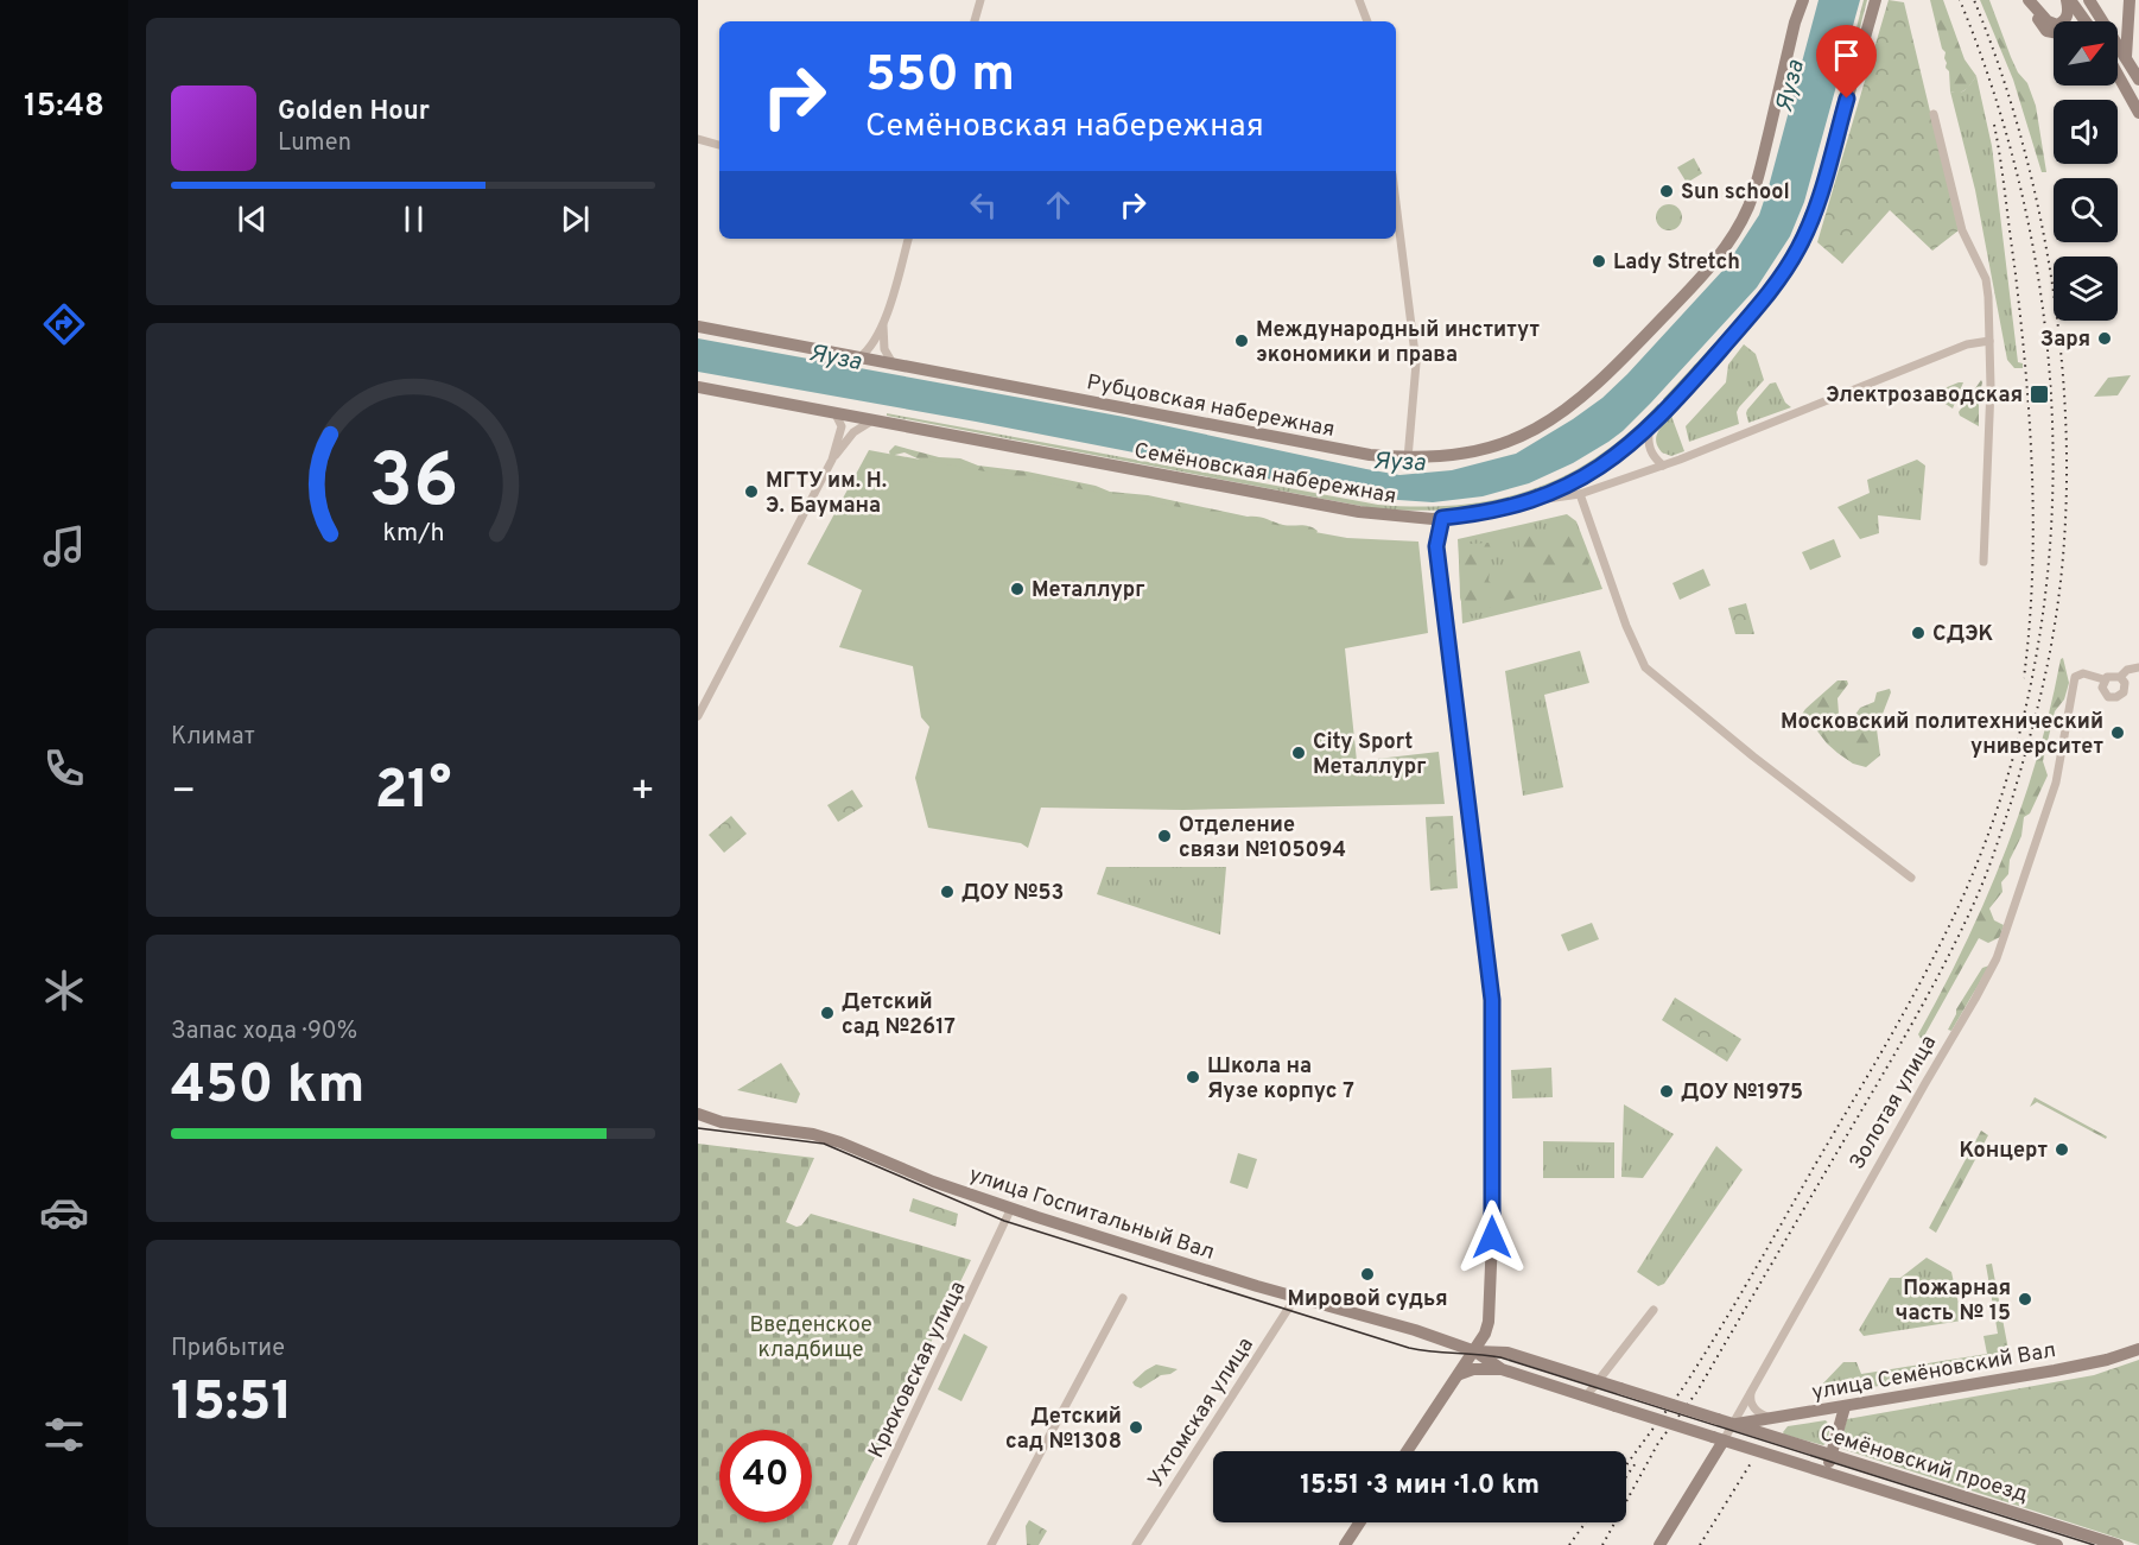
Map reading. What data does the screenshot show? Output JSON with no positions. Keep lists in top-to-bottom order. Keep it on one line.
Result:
{"streets":{"main road":["Рубцовская набережная","Семёновская набережная","Золотая улица","улица Госпитальный Вал","улица Семёновский Вал","Семёновский проезд"],"street":["Крюковская улица","Ухтомская улица"]},"crossings":[["Золотая улица","улица Семёновский Вал"],["Золотая улица","Семёновский проезд"],["улица Госпитальный Вал","Крюковская улица"],["улица Госпитальный Вал","Ухтомская улица"],["улица Госпитальный Вал","Семёновский проезд"],["улица Семёновский Вал","Семёновский проезд"]],"water":["Яуза"],"parks":["Введенское кладбище"],"places":{"other":["Sun school","Lady Stretch","Заря","Международный институт экономики и права","МГТУ им. Н. Э. Баумана","Металлург","СДЭК","Московский политехнический университет","City Sport Металлург","Отделение связи №105094","ДОУ №53","Детский сад №2617","Школа на Яузе корпус 7","ДОУ №1975","Концерт","Мировой судья","Пожарная часть № 15","Детский сад №1308"],"transit":["Электрозаводская"]},"north":"top right","page":{"tabs":"15:48","turn":["550 m","Семёновская набережная"],"song":["Golden Hour","Lumen"],"tile":["Климат",["Запас хода · 90%","450 km"],["Прибытие","15:51"]],"heat":["−","21°","+"],"limit":"40","trip":"15:51 · 3 мин · 1.0 km","gauge":["36","km/h"]}}
